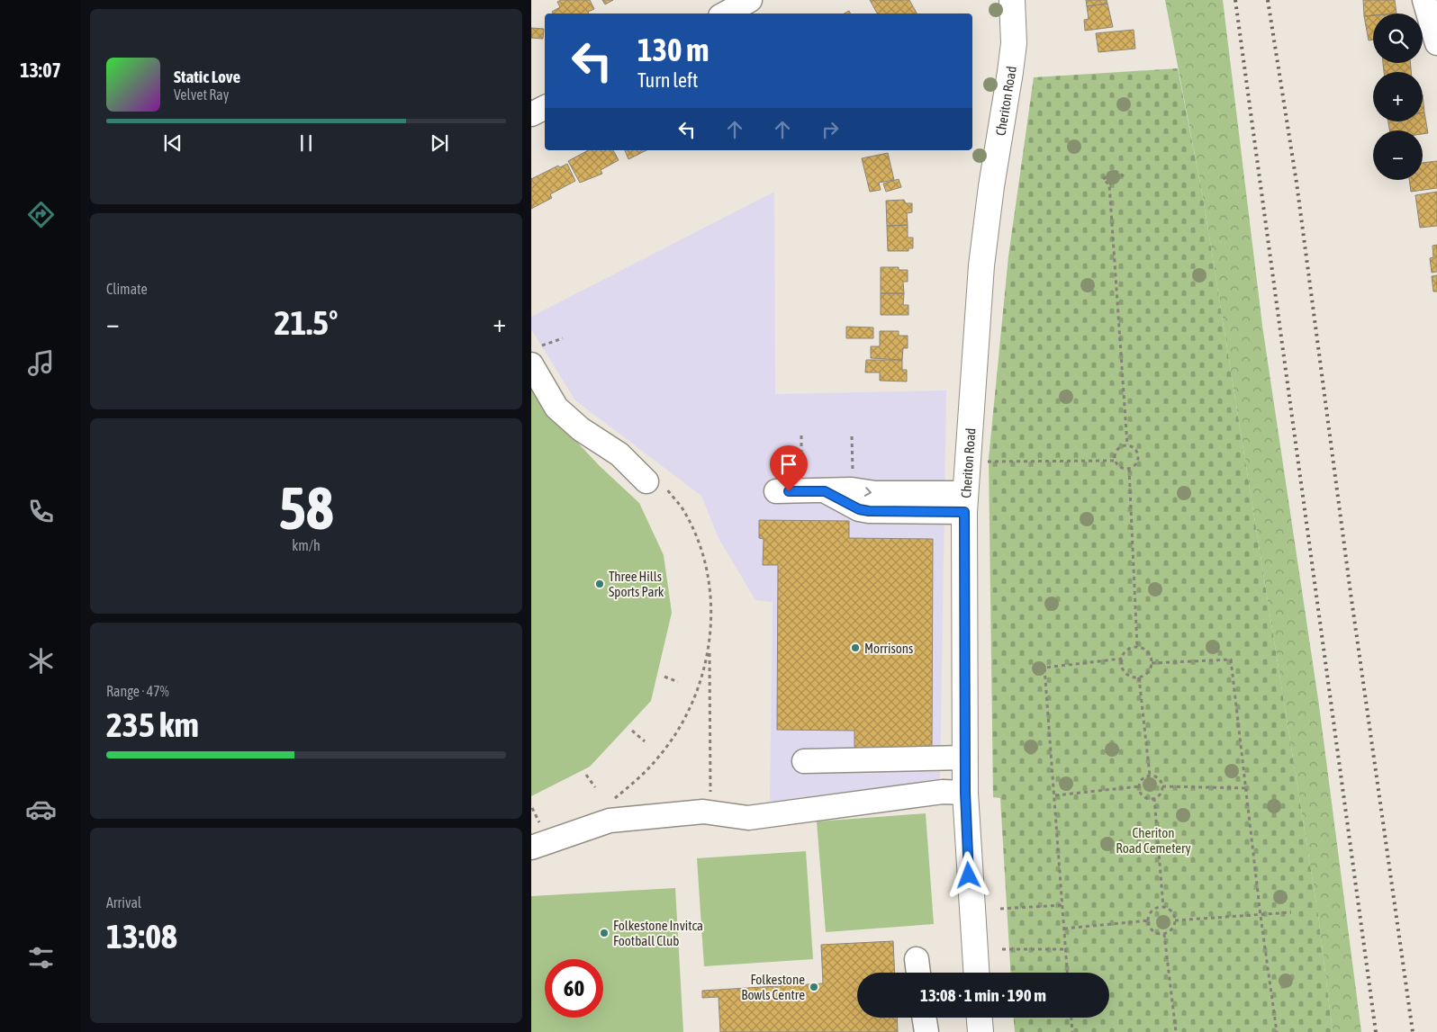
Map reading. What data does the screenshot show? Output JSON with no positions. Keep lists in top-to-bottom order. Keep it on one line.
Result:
{"streets":{"main road":["Cheriton Road"]},"parks":["Cheriton Road Cemetery"],"places":["Three Hills Sports Park","Morrisons","Folkestone Invitca Football Club","Folkestone Bowls Centre"],"page":{"tabs":"13:07","map_buttons":["+","−"],"turn":["130 m","Turn left"],"song":["Static Love","Velvet Ray"],"tile":["Climate",["58","km/h"],["Range · 47%","235 km"],["Arrival","13:08"]],"heat":["−","21.5°","+"],"limit":"60","trip":"13:08 · 1 min · 190 m"}}
